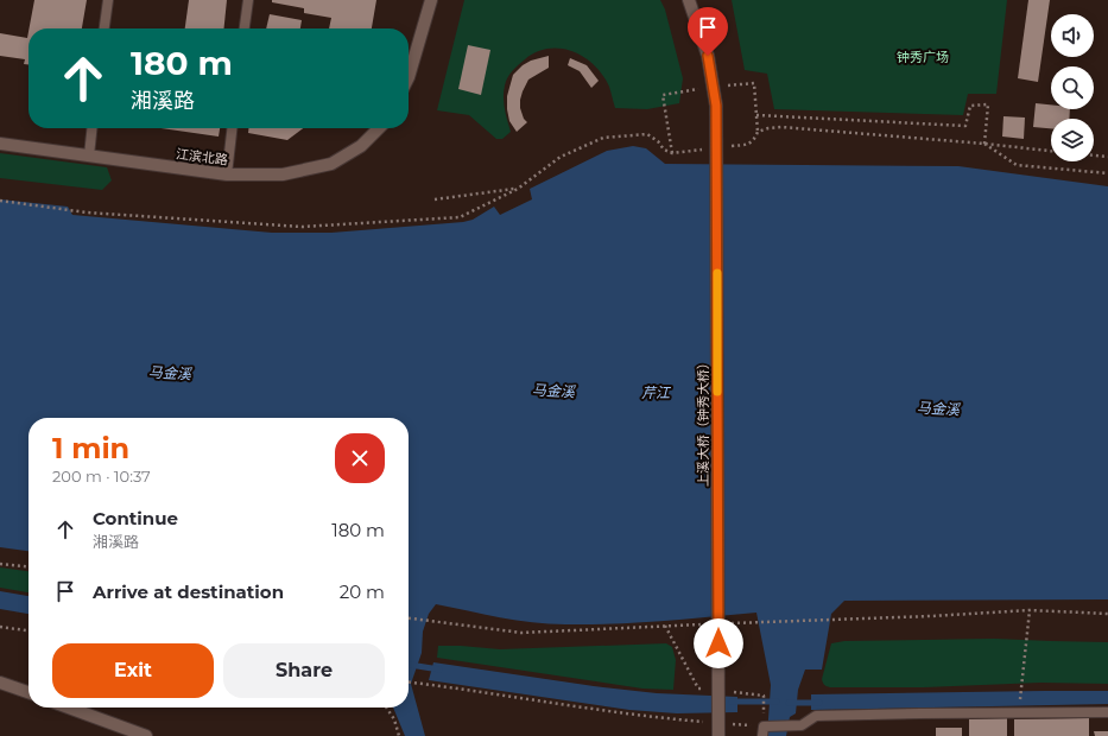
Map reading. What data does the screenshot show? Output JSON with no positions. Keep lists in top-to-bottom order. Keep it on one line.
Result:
{"streets":{"main road":["江滨北路","上溪大桥（钟秀大桥）"]},"water":["马金溪","芹江"],"parks":["钟秀广场"],"page":{"turn":["180 m","湘溪路"],"heading":["1 min","200 m · 10:37"],"list":[{"name":"Continue","note":"湘溪路","value":"180 m"},{"name":"Arrive at destination","value":"20 m"}],"buttons":["Exit","Share"]}}
